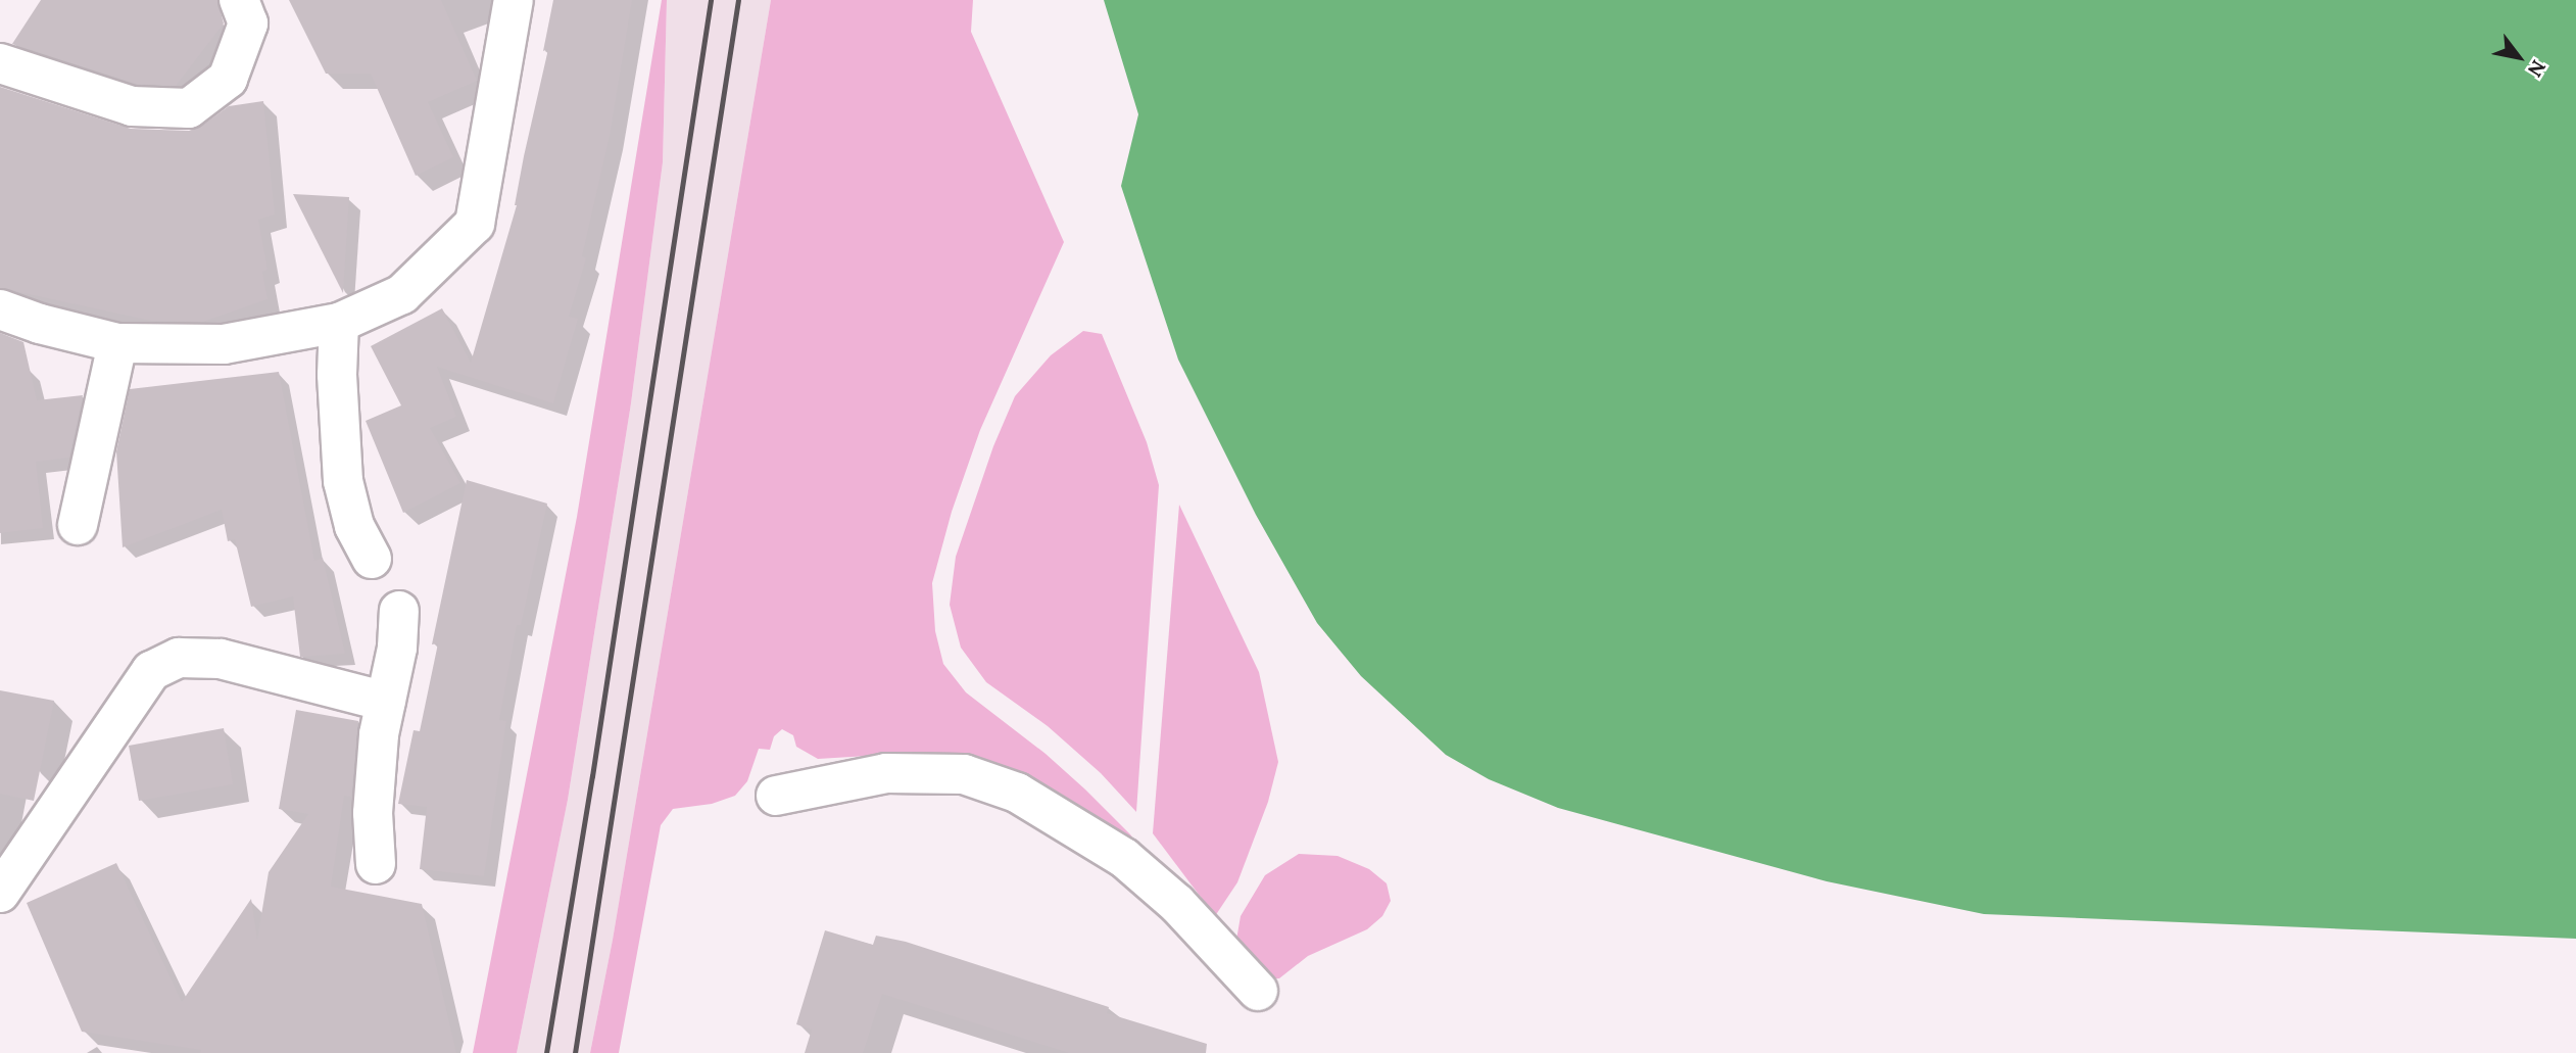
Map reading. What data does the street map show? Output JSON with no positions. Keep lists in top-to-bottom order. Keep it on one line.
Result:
{"north":"bottom right"}
